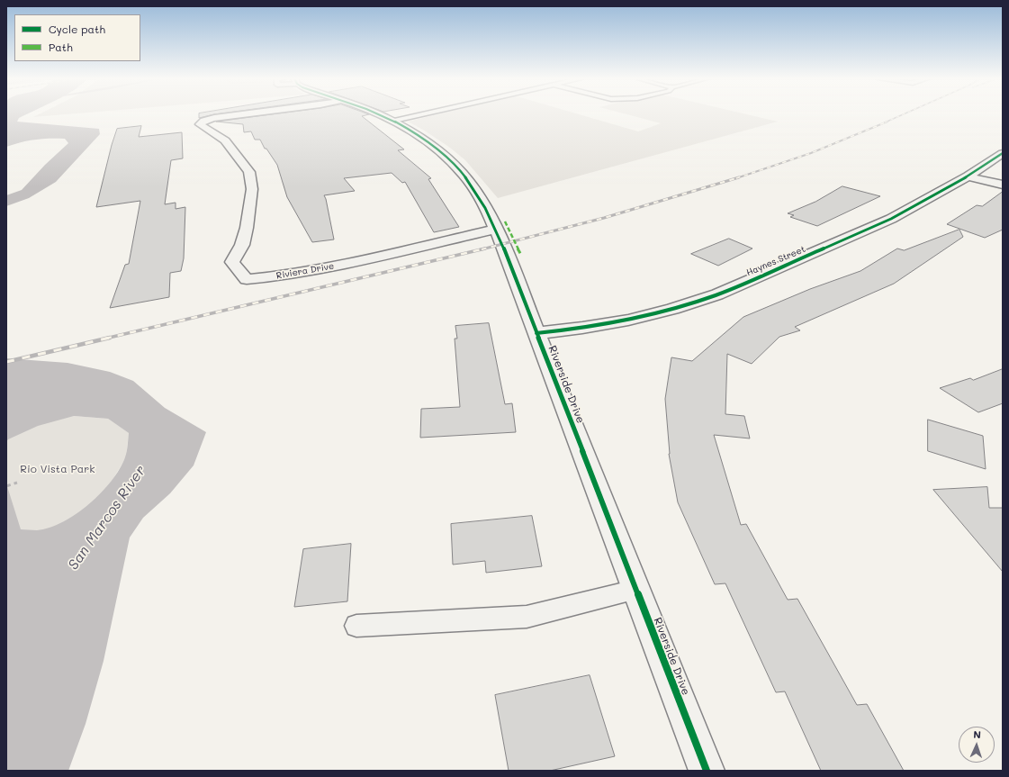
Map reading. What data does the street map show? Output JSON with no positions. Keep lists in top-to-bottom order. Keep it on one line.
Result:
{"streets":{"street":["Haynes Street","Riviera Drive","Riverside Drive"]},"crossings":[["Haynes Street","Riverside Drive"],["Riviera Drive","Riverside Drive"]],"water":["San Marcos River"],"parks":["Rio Vista Park"],"legend":["Cycle path","Path"],"north":"top"}
